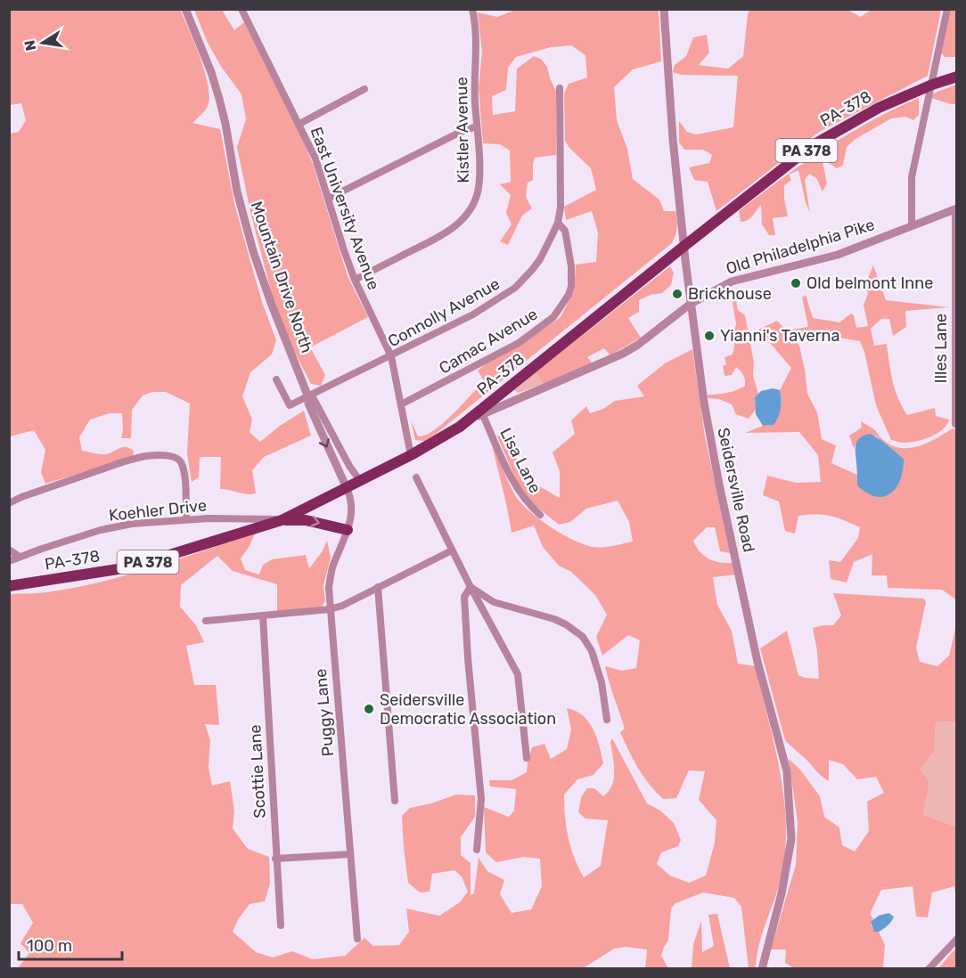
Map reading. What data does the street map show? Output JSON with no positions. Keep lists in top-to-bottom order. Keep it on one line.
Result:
{"streets":{"main road":["PA-378","PA 378"],"street":["Kistler Avenue","East University Avenue","Old Philadelphia Pike","Mountain Drive North","Connolly Avenue","Camac Avenue","Illes Lane","Lisa Lane","Seidersville Road","Koehler Drive","Puggy Lane","Scottie Lane"]},"crossings":[["PA-378","East University Avenue"],["PA-378","Old Philadelphia Pike"],["PA-378","Mountain Drive North"],["PA-378","Seidersville Road"],["PA-378","Koehler Drive"],["PA-378","Puggy Lane"],["Kistler Avenue","East University Avenue"],["East University Avenue","Connolly Avenue"],["East University Avenue","Camac Avenue"],["Old Philadelphia Pike","Illes Lane"],["Old Philadelphia Pike","Lisa Lane"],["Old Philadelphia Pike","Seidersville Road"],["Mountain Drive North","Connolly Avenue"],["Mountain Drive North","Puggy Lane"],["Connolly Avenue","Camac Avenue"]],"places":["Old belmont Inne","Brickhouse","Yianni's Taverna","Seidersville Democratic Association"],"scale_bar":"100 m","north":"left"}
